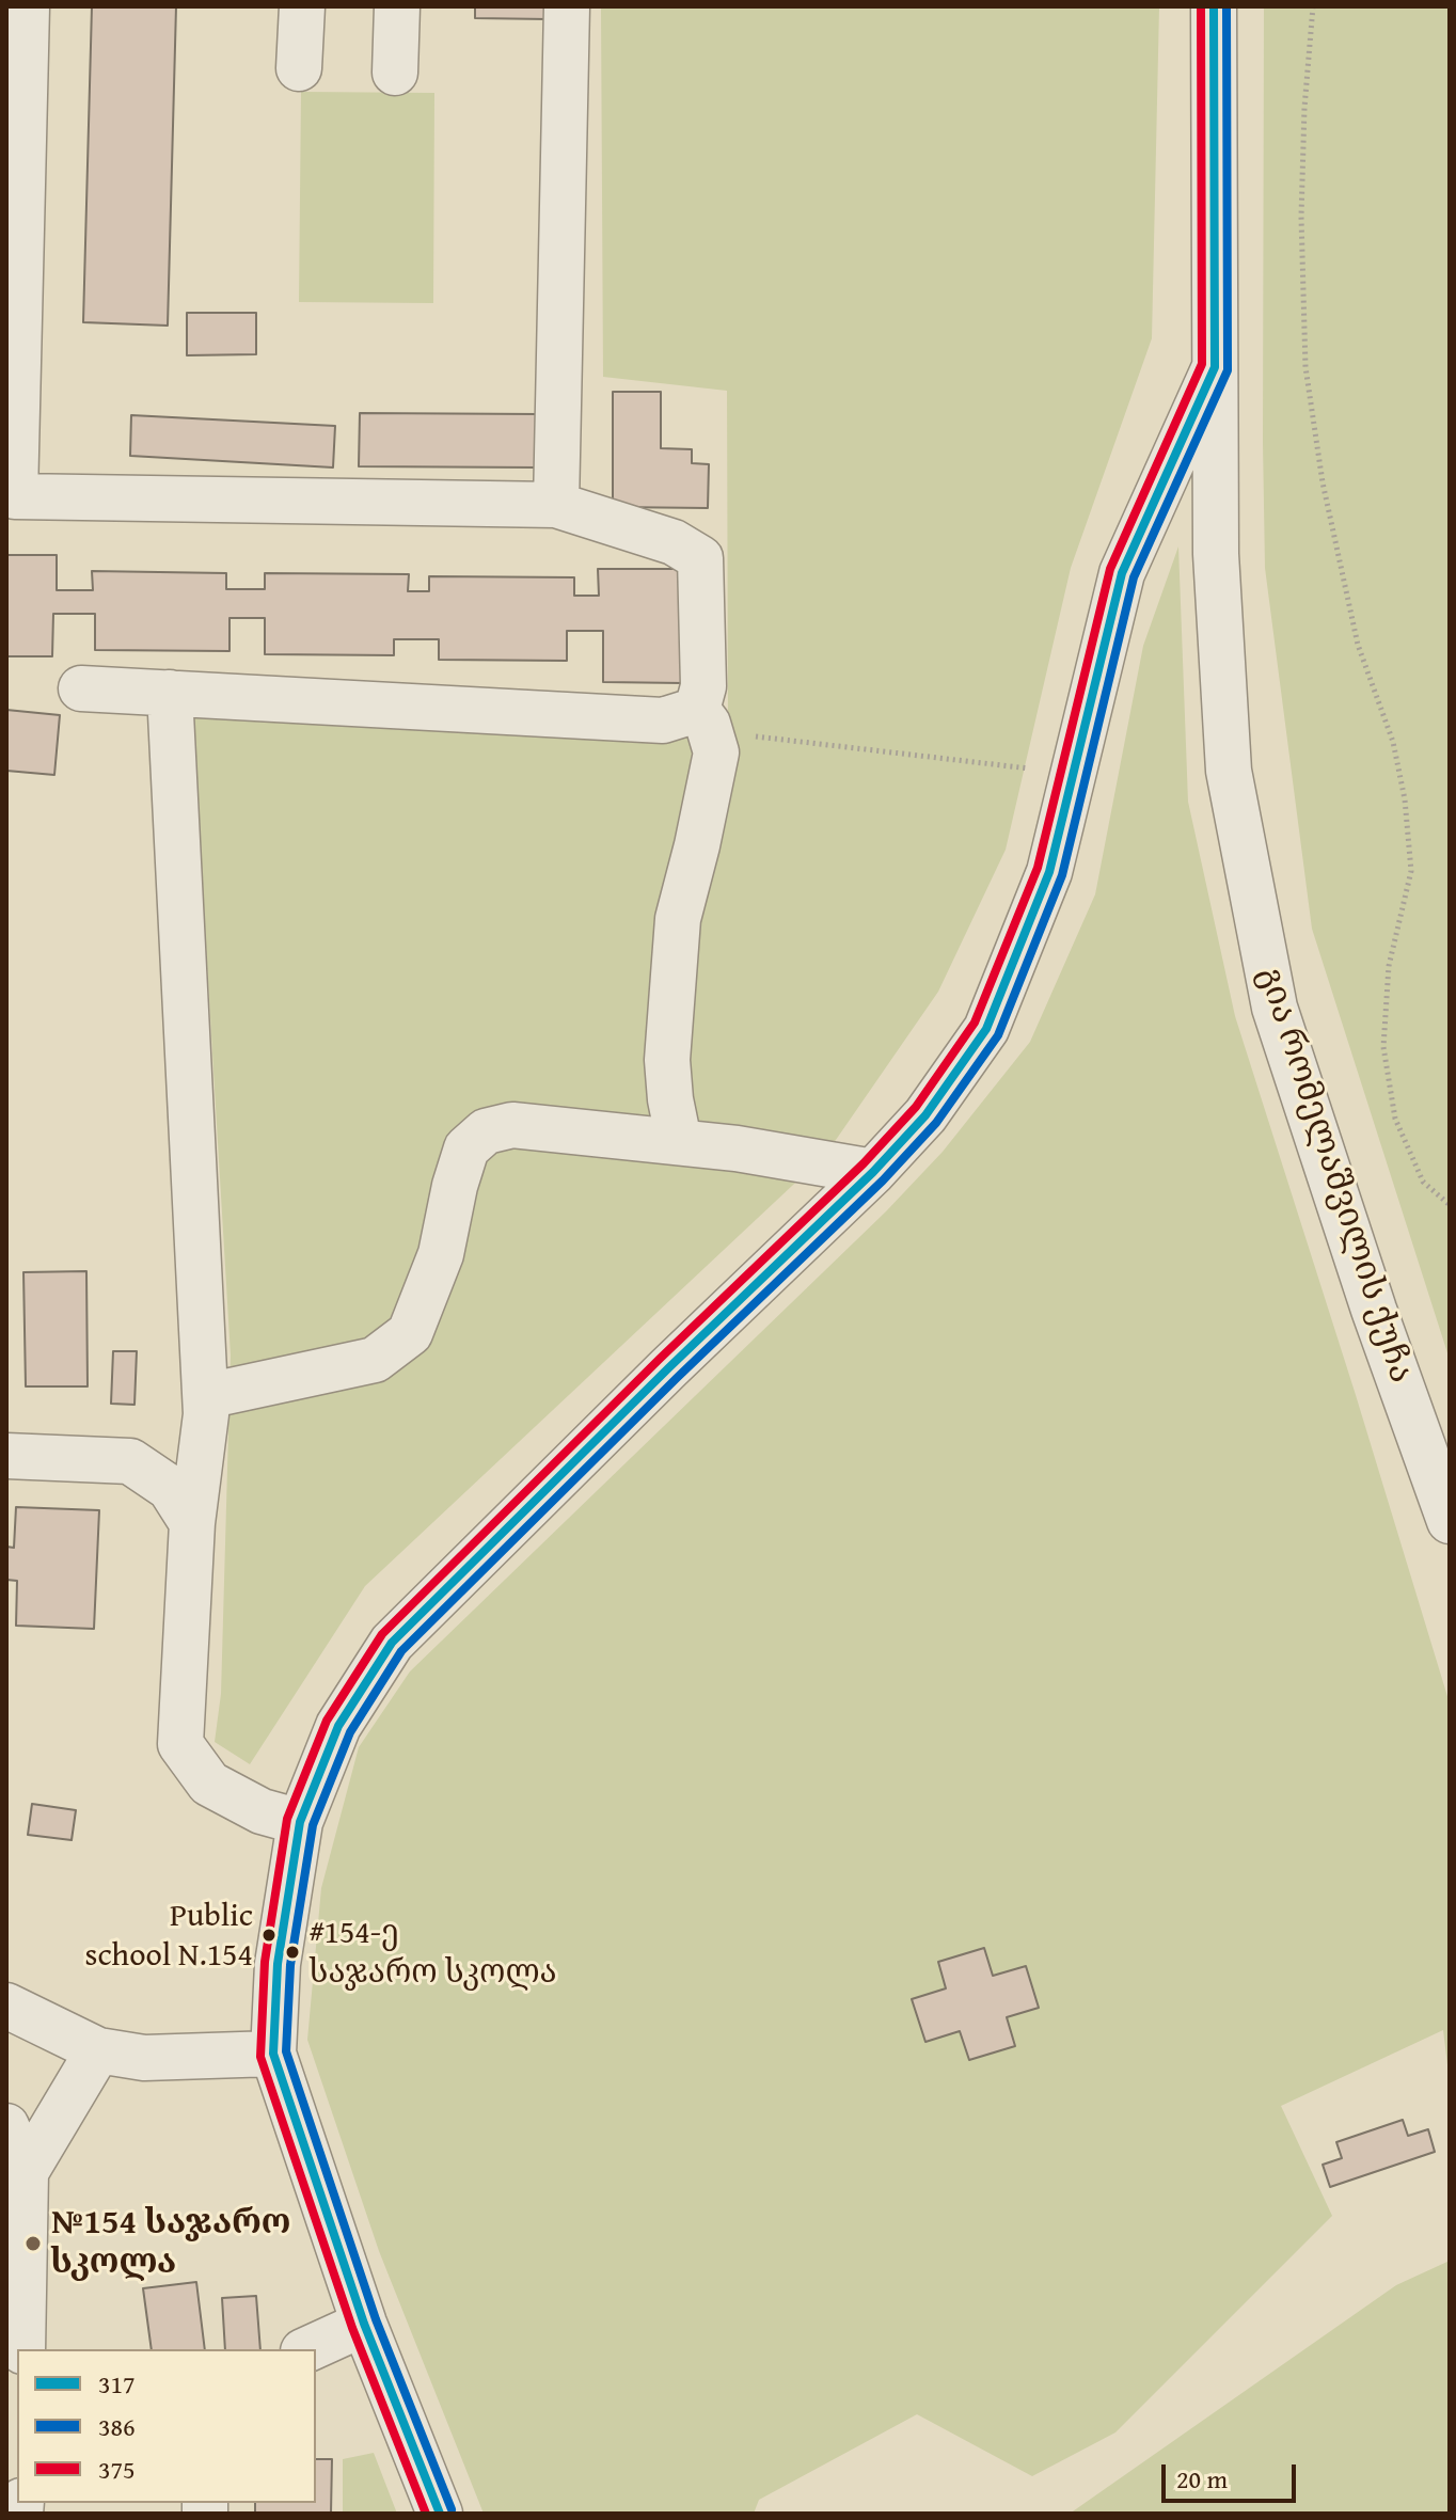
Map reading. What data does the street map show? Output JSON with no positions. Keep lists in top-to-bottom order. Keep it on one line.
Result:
{"streets":{"street":["გია რომელაშვილის ქუჩა"]},"places":["Public school N.154","#154-ე საჯარო სკოლა","№154 საჯარო სკოლა"],"lines":["transit line 317","transit line 386","transit line 375"],"legend":["317","386","375"],"scale_bar":"20 m"}
